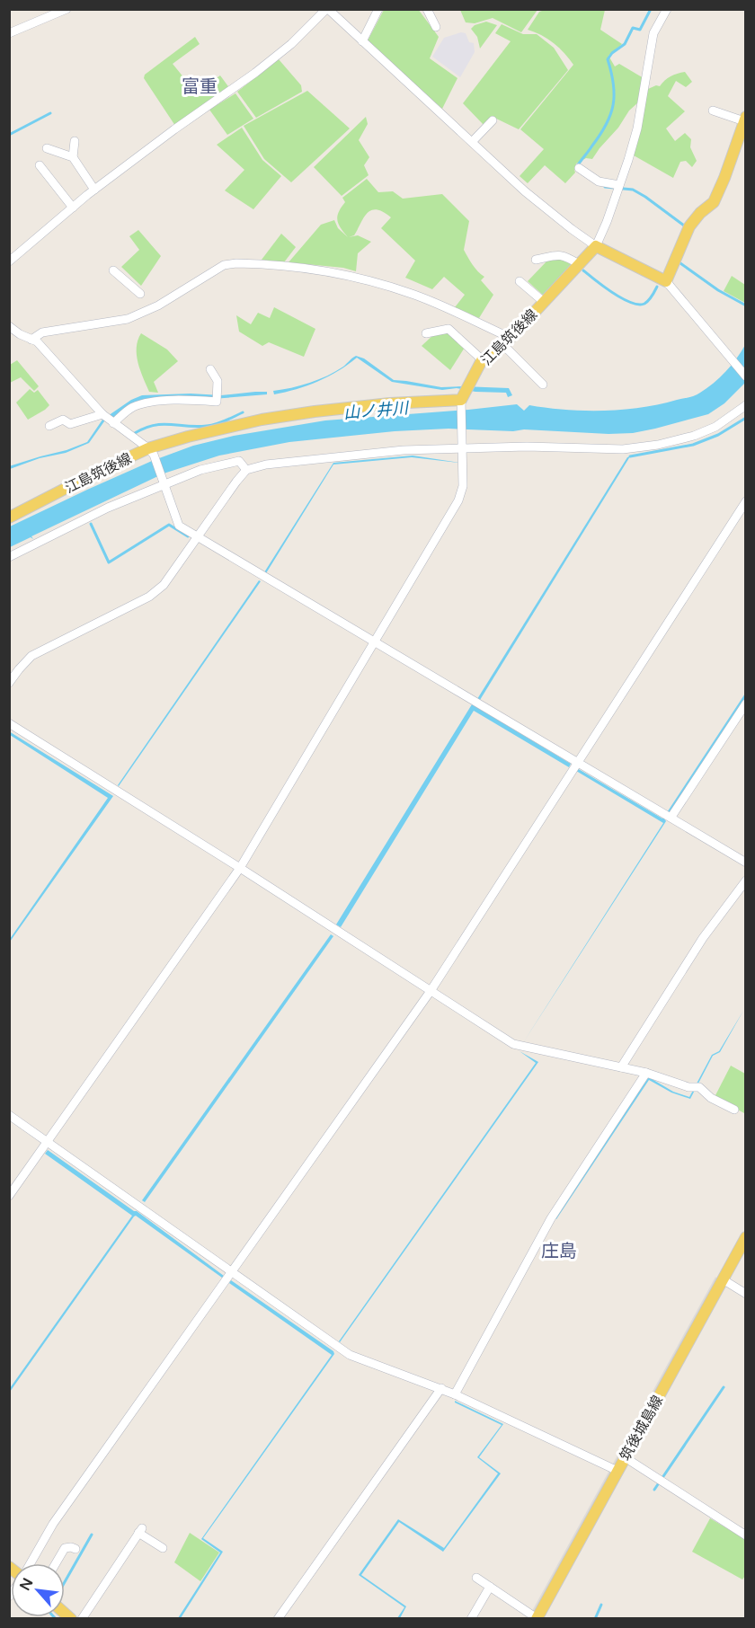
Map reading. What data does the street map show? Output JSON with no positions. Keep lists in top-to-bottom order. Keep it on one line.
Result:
{"streets":{"main road":["江島筑後線","筑後城島線"]},"districts":["富重","庄島"],"water":["山ノ井川"],"north":"top left"}
